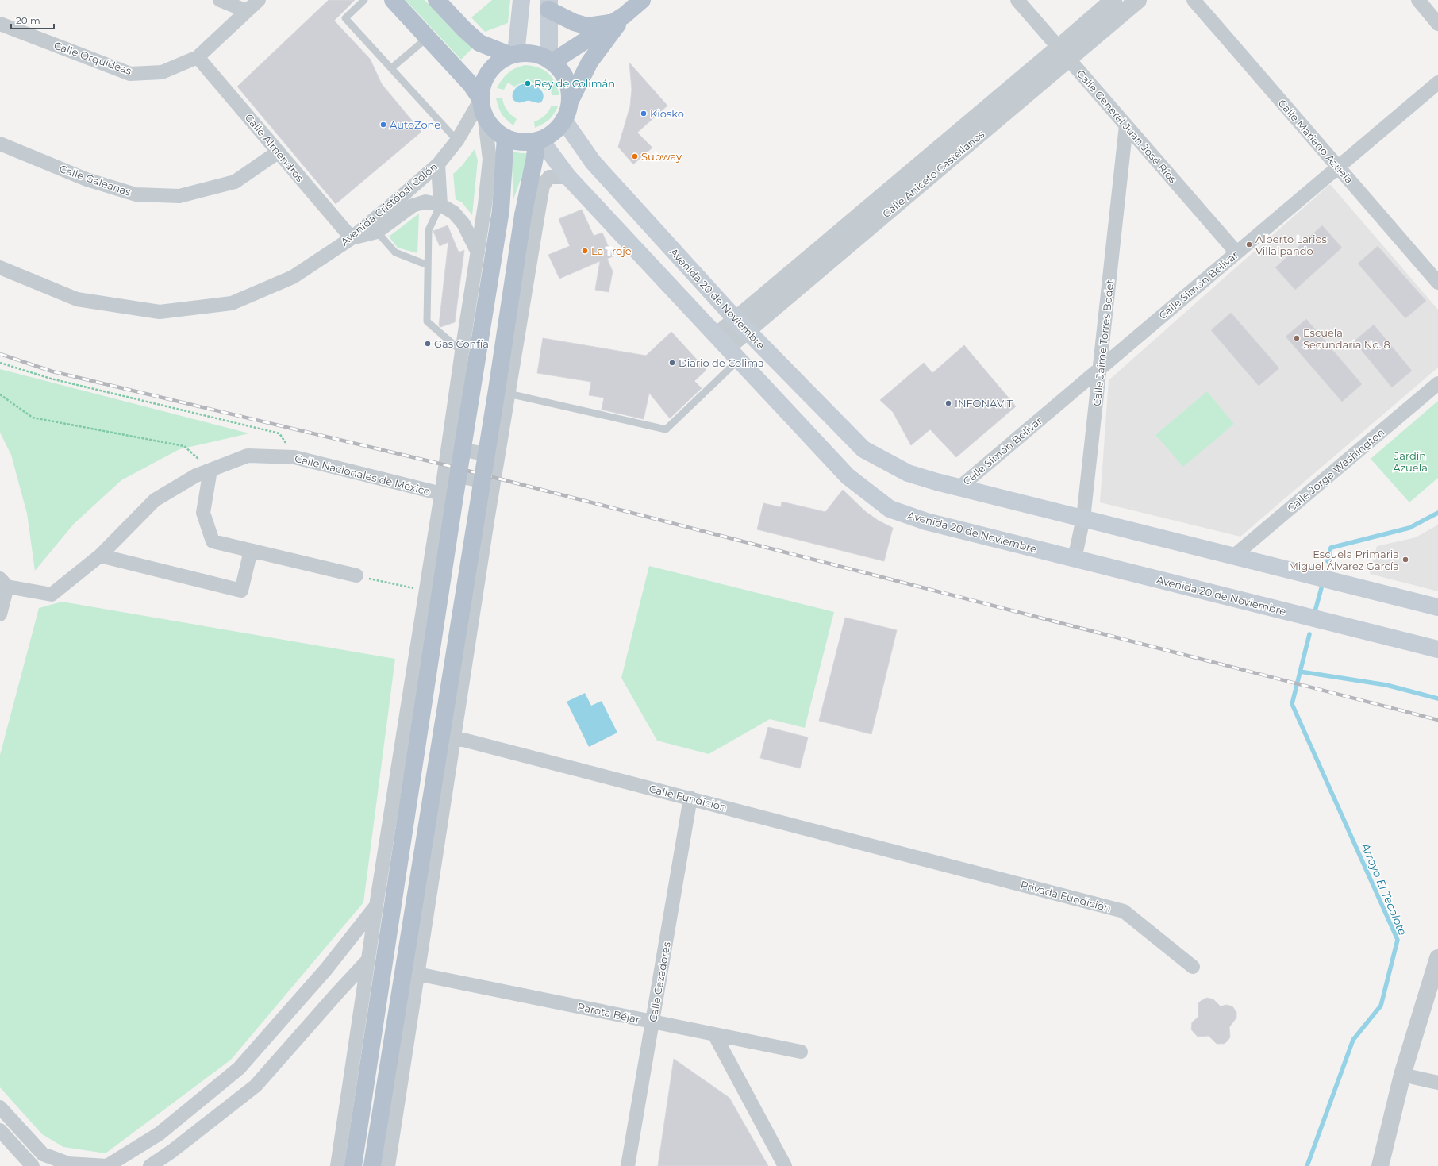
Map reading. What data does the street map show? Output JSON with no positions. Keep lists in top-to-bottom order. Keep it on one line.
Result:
{"streets":{"main road":["Avenida 20 de Noviembre"],"street":["Calle Orquídeas","Calle General Juan José Ríos","Calle Mariano Azuela","Calle Almendros","Calle Aniceto Castellanos","Calle Galeanas","Avenida Cristóbal Colón","Calle Simón Bolívar","Calle Jaime Torres Bodet","Calle Jorge Washington","Calle Nacionales de México","Calle Fundición","Privada Fundición","Calle Cazadores","Parota Béjar"]},"crossings":[["Calle Orquídeas","Calle Almendros"],["Calle General Juan José Ríos","Calle Aniceto Castellanos"],["Calle General Juan José Ríos","Calle Simón Bolívar"],["Calle General Juan José Ríos","Calle Jaime Torres Bodet"],["Calle Mariano Azuela","Calle Simón Bolívar"],["Calle Almendros","Calle Galeanas"],["Calle Almendros","Avenida Cristóbal Colón"],["Calle Aniceto Castellanos","Avenida 20 de Noviembre"],["Avenida Cristóbal Colón","Avenida 20 de Noviembre"],["Calle Simón Bolívar","Avenida 20 de Noviembre"],["Calle Simón Bolívar","Calle Jaime Torres Bodet"],["Avenida 20 de Noviembre","Calle Jaime Torres Bodet"],["Avenida 20 de Noviembre","Calle Jorge Washington"],["Calle Fundición","Privada Fundición"],["Calle Fundición","Calle Cazadores"],["Calle Cazadores","Parota Béjar"]],"water":["Arroyo El Tecolote"],"parks":["Jardín Azuela"],"places":["Rey de Colimán","Kiosko","AutoZone","Subway","Alberto Larios Villalpando","La Troje","Escuela Secundaria No. 8","Gas Confía","Diario de Colima","INFONAVIT","Escuela Primaria Miguel Álvarez García"],"scale_bar":"20 m"}
